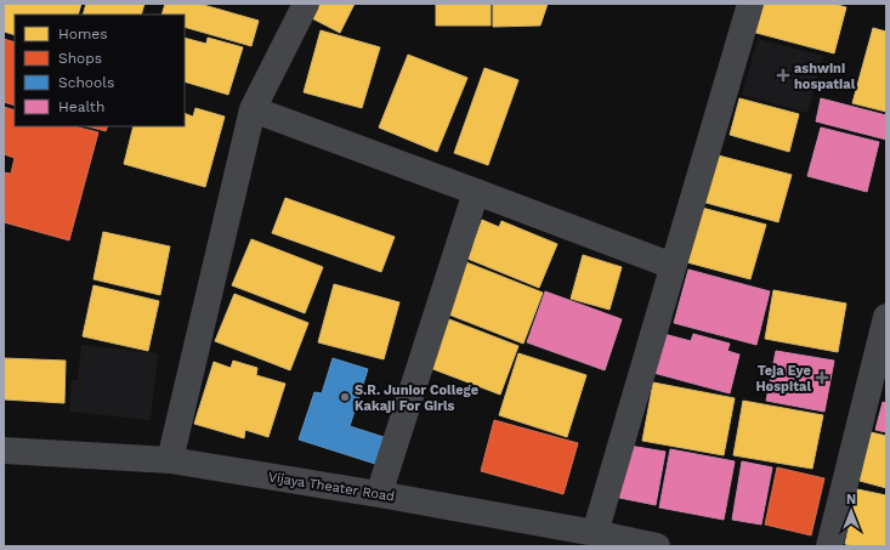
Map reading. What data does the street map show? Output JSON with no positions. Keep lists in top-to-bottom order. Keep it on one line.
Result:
{"streets":{"street":["Vijaya Theater Road"]},"places":{"health":["ashwini hospatial","Teja Eye Hospital"],"other":["S.R. Junior College Kakaji For Girls"]},"legend":["Homes","Shops","Schools","Health"],"north":"top"}
